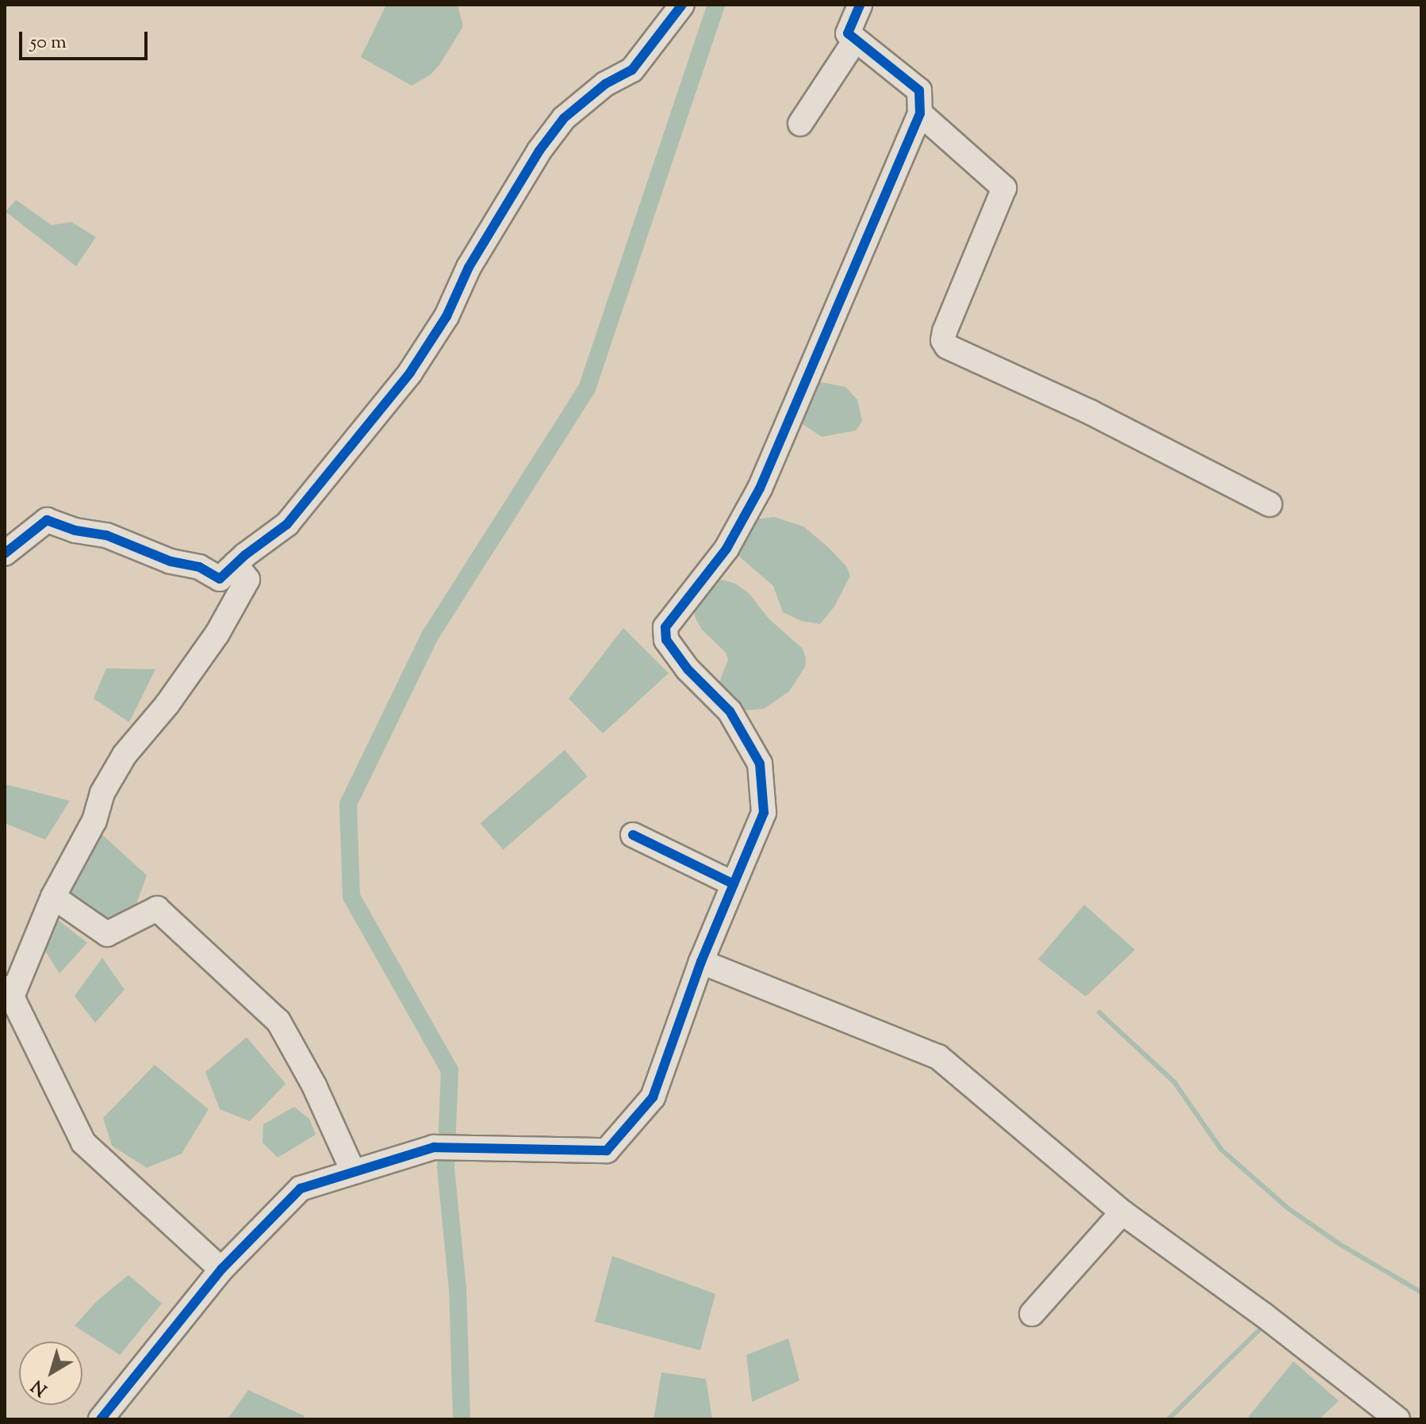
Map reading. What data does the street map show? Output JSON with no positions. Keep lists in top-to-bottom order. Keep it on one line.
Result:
{"scale_bar":"50 m","north":"bottom left"}
